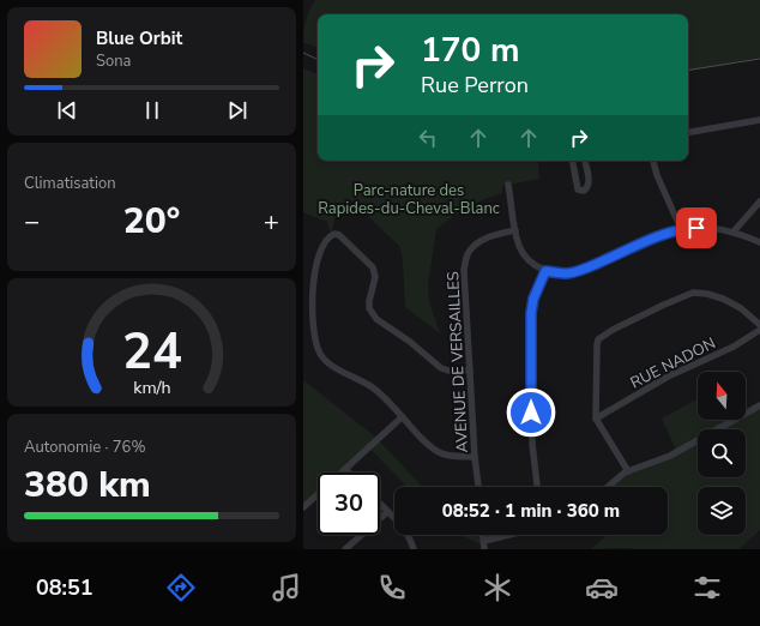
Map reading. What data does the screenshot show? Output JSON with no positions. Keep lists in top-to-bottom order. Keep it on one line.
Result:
{"streets":{"street":["AVENUE DE VERSAILLES","RUE NADON"]},"parks":["Parc-nature des Rapides-du-Cheval-Blanc"],"north":"top","page":{"turn":["170 m","Rue Perron"],"song":["Blue Orbit","Sona"],"tile":["Climatisation",["Autonomie · 76%","380 km"]],"heat":["−","20°","+"],"limit":"30","trip":"08:52 · 1 min · 360 m","tabs":"08:51","gauge":["24","km/h"]}}
